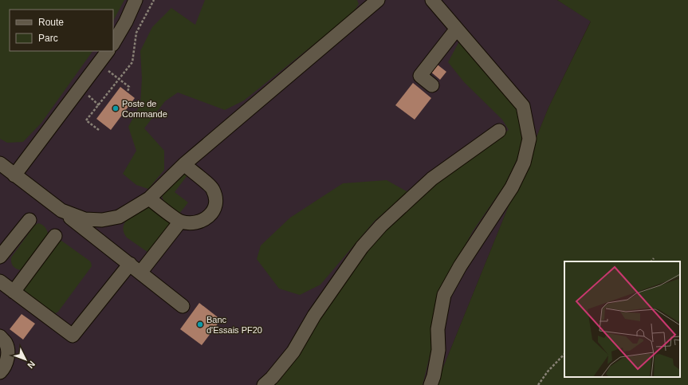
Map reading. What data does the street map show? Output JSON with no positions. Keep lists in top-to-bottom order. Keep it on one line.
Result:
{"places":["Poste de Commande","Banc d'Essais PF20"],"legend":["Route","Parc"],"north":"bottom right"}
